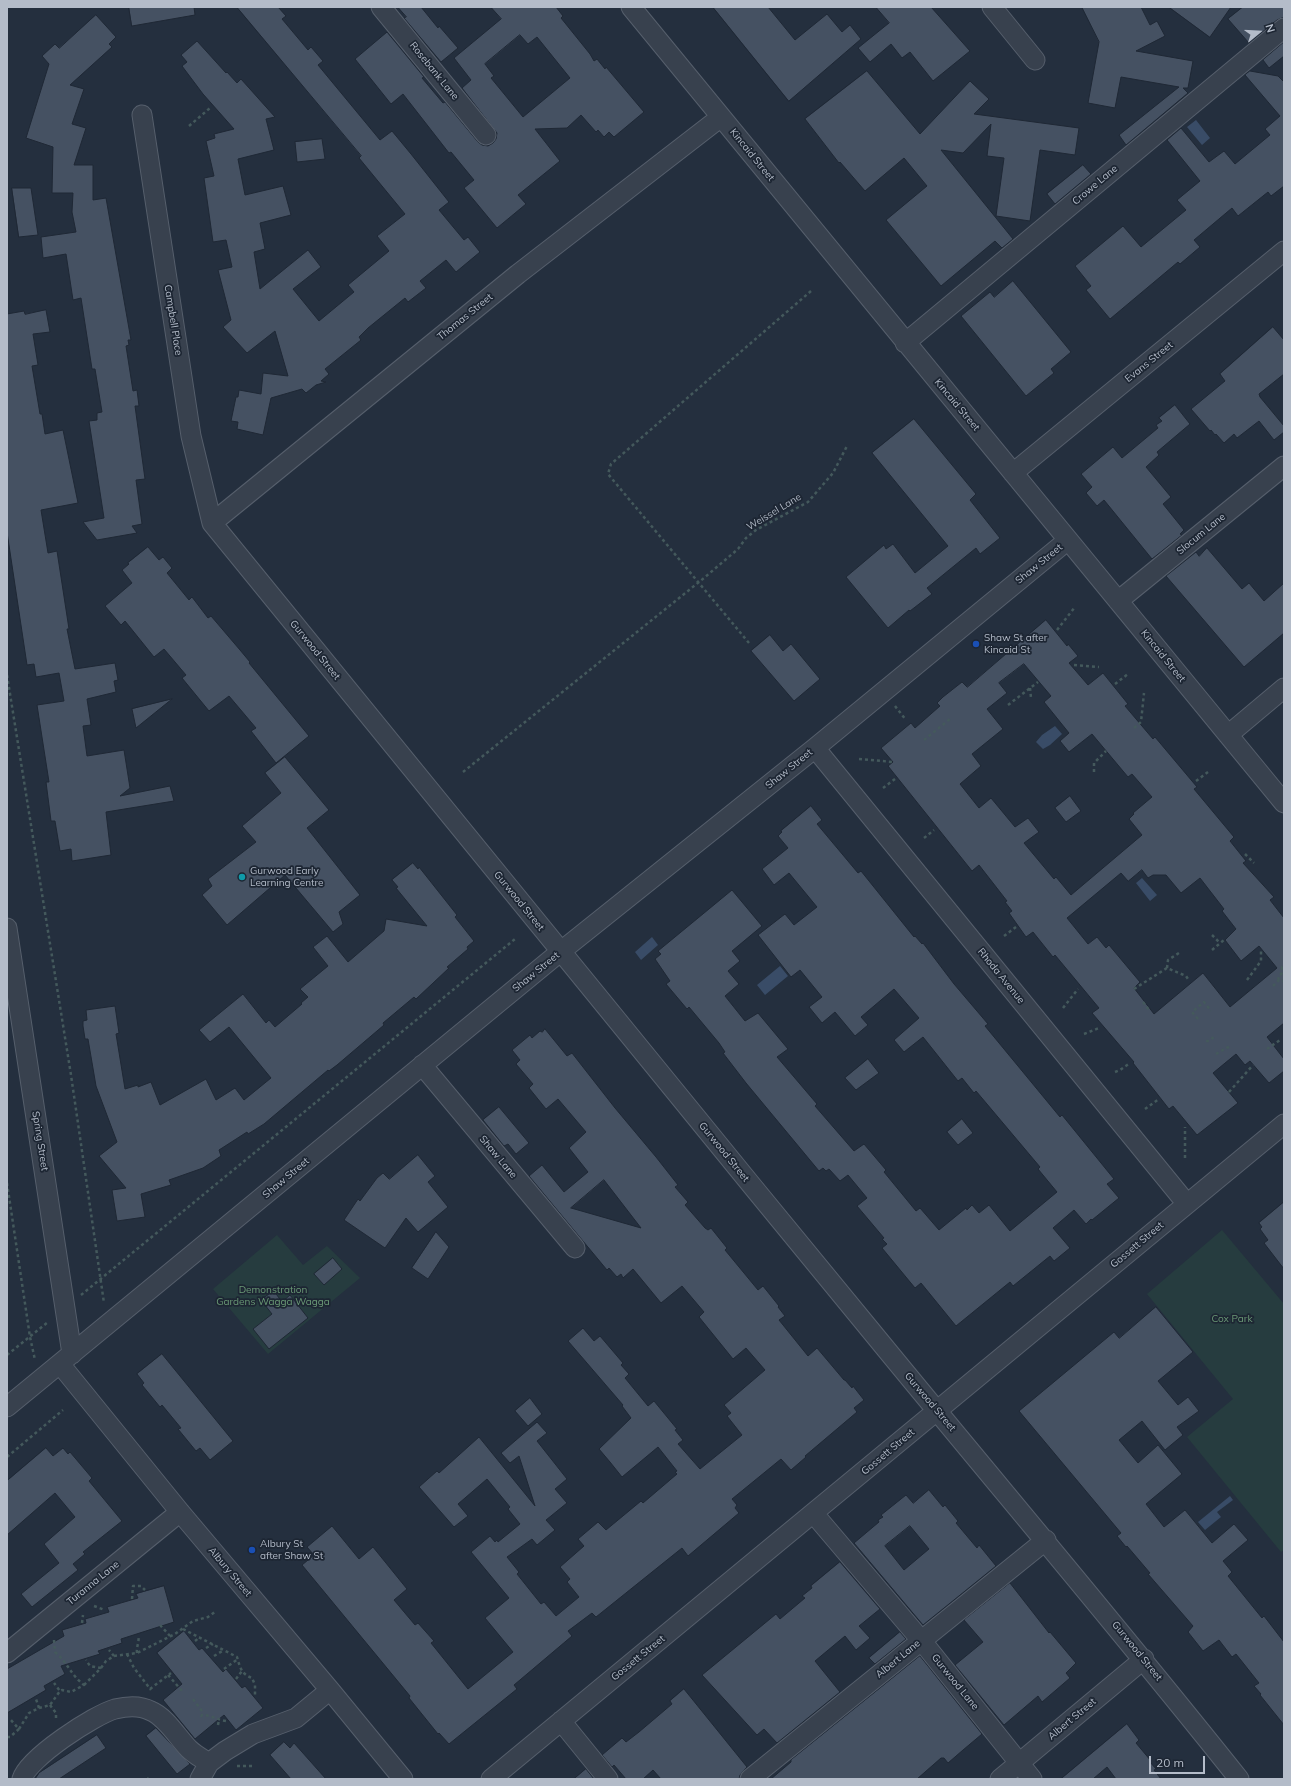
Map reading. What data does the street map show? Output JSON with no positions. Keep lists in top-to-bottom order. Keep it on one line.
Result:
{"streets":{"street":["Rosebank Lane","Kincaid Street","Crowe Lane","Thomas Street","Campbell Place","Evans Street","Slocum Lane","Shaw Street","Gurwood Street","Rhoda Avenue","Spring Street","Shaw Lane","Gossett Street","Albury Street","Turanna Lane","Albert Lane","Gurwood Lane","Albert Street"],"path":["Weissel Lane"]},"crossings":[["Kincaid Street","Crowe Lane"],["Kincaid Street","Thomas Street"],["Kincaid Street","Evans Street"],["Kincaid Street","Slocum Lane"],["Kincaid Street","Shaw Street"],["Thomas Street","Campbell Place"],["Thomas Street","Gurwood Street"],["Campbell Place","Gurwood Street"],["Shaw Street","Gurwood Street"],["Shaw Street","Rhoda Avenue"],["Shaw Street","Spring Street"],["Shaw Street","Shaw Lane"],["Shaw Street","Albury Street"],["Gurwood Street","Gossett Street"],["Gurwood Street","Albert Lane"],["Gurwood Street","Albert Street"],["Rhoda Avenue","Gossett Street"],["Spring Street","Albury Street"],["Gossett Street","Gurwood Lane"],["Albury Street","Turanna Lane"],["Albert Lane","Gurwood Lane"],["Gurwood Lane","Albert Street"]],"parks":["Demonstration Gardens Wagga Wagga","Cox Park"],"places":["Shaw St after Kincaid St","Gurwood Early Learning Centre","Albury St after Shaw St"],"scale_bar":"20 m","north":"right"}
